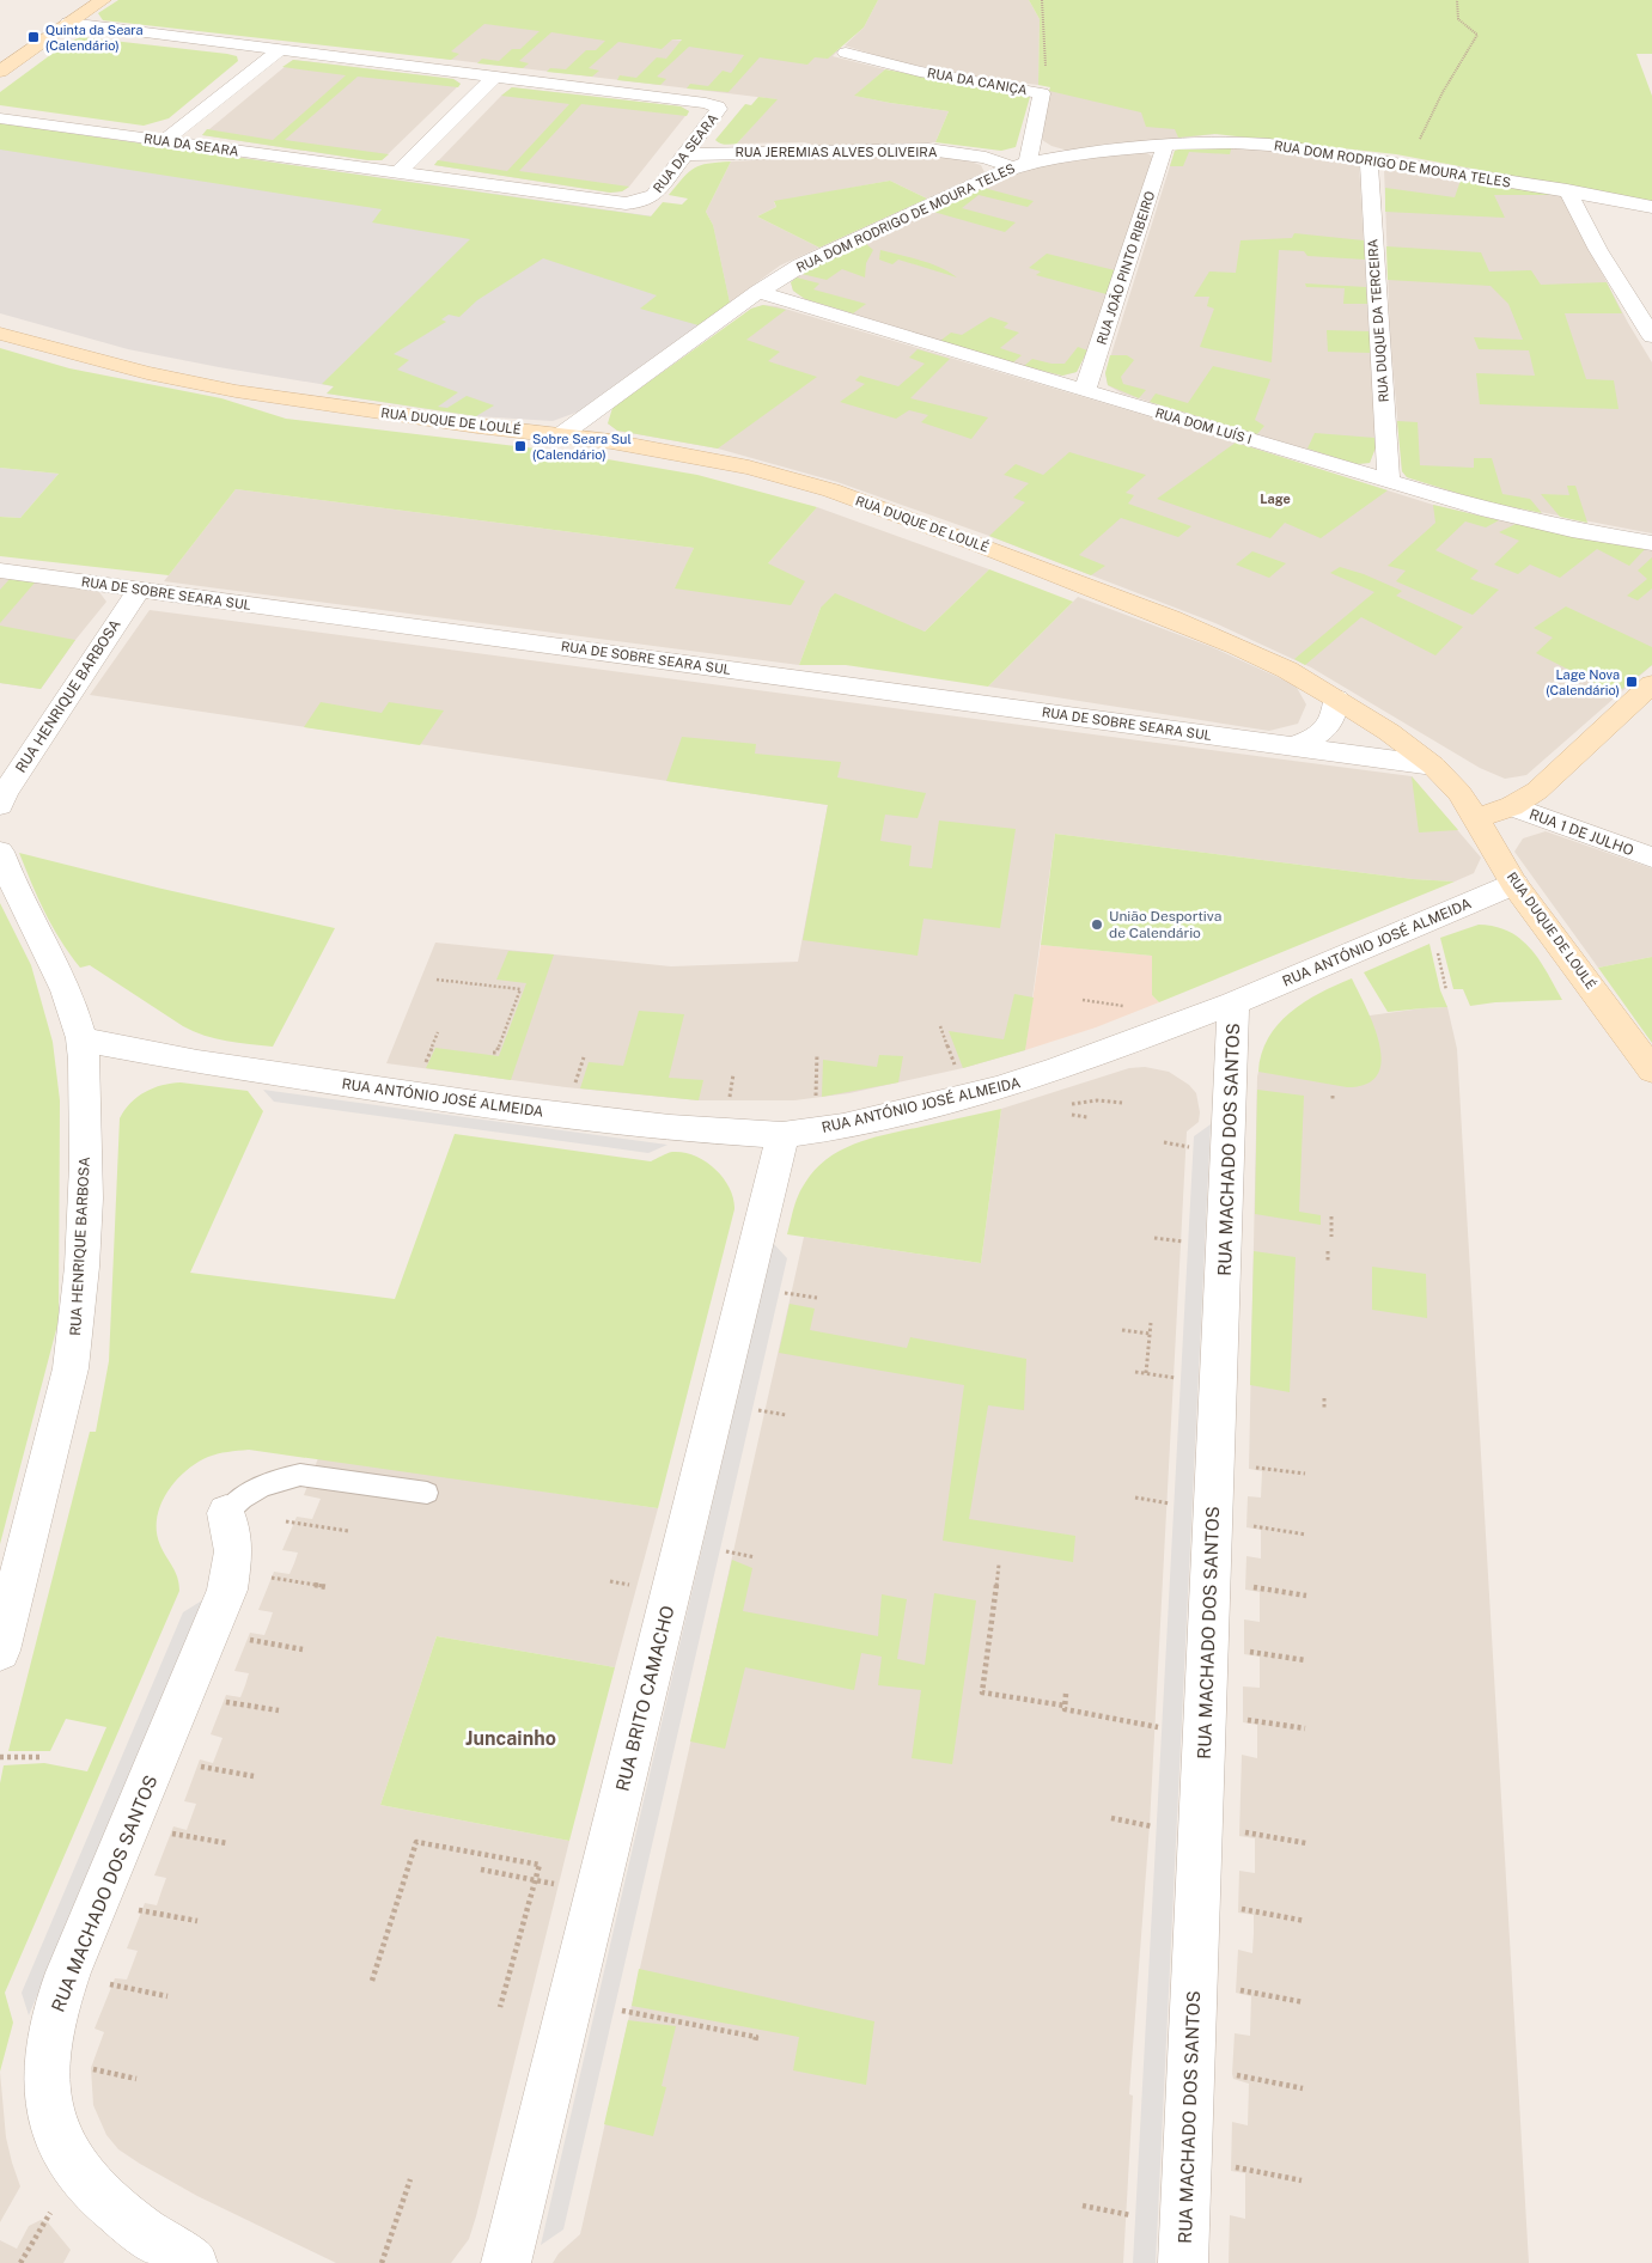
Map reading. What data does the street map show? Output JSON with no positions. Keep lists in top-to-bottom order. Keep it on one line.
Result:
{"streets":{"street":["RUA DA CANIÇA","RUA DA SEARA","RUA JEREMIAS ALVES OLIVEIRA","RUA DOM RODRIGO DE MOURA TELES","RUA JOÃO PINTO RIBEIRO","RUA DUQUE DA TERCEIRA","RUA DUQUE DE LOULÉ","RUA DOM LUÍS I","RUA DE SOBRE SEARA SUL","RUA HENRIQUE BARBOSA","RUA 1 DE JULHO","RUA ANTÓNIO JOSÉ ALMEIDA","RUA MACHADO DOS SANTOS","RUA BRITO CAMACHO"]},"crossings":[["RUA DA CANIÇA","RUA JEREMIAS ALVES OLIVEIRA"],["RUA DA CANIÇA","RUA DOM RODRIGO DE MOURA TELES"],["RUA DA SEARA","RUA JEREMIAS ALVES OLIVEIRA"],["RUA JEREMIAS ALVES OLIVEIRA","RUA DOM RODRIGO DE MOURA TELES"],["RUA DOM RODRIGO DE MOURA TELES","RUA JOÃO PINTO RIBEIRO"],["RUA DOM RODRIGO DE MOURA TELES","RUA DUQUE DA TERCEIRA"],["RUA DOM RODRIGO DE MOURA TELES","RUA DUQUE DE LOULÉ"],["RUA DOM RODRIGO DE MOURA TELES","RUA DOM LUÍS I"],["RUA JOÃO PINTO RIBEIRO","RUA DOM LUÍS I"],["RUA DUQUE DA TERCEIRA","RUA DOM LUÍS I"],["RUA DUQUE DE LOULÉ","RUA DE SOBRE SEARA SUL"],["RUA DUQUE DE LOULÉ","RUA ANTÓNIO JOSÉ ALMEIDA"],["RUA DE SOBRE SEARA SUL","RUA HENRIQUE BARBOSA"],["RUA HENRIQUE BARBOSA","RUA ANTÓNIO JOSÉ ALMEIDA"],["RUA ANTÓNIO JOSÉ ALMEIDA","RUA MACHADO DOS SANTOS"],["RUA ANTÓNIO JOSÉ ALMEIDA","RUA BRITO CAMACHO"]],"districts":["Lage","Juncainho"],"places":{"transit":["Quinta da Seara (Calendário)","Sobre Seara Sul (Calendário)","Lage Nova (Calendário)"],"other":["União Desportiva de Calendário"]}}
